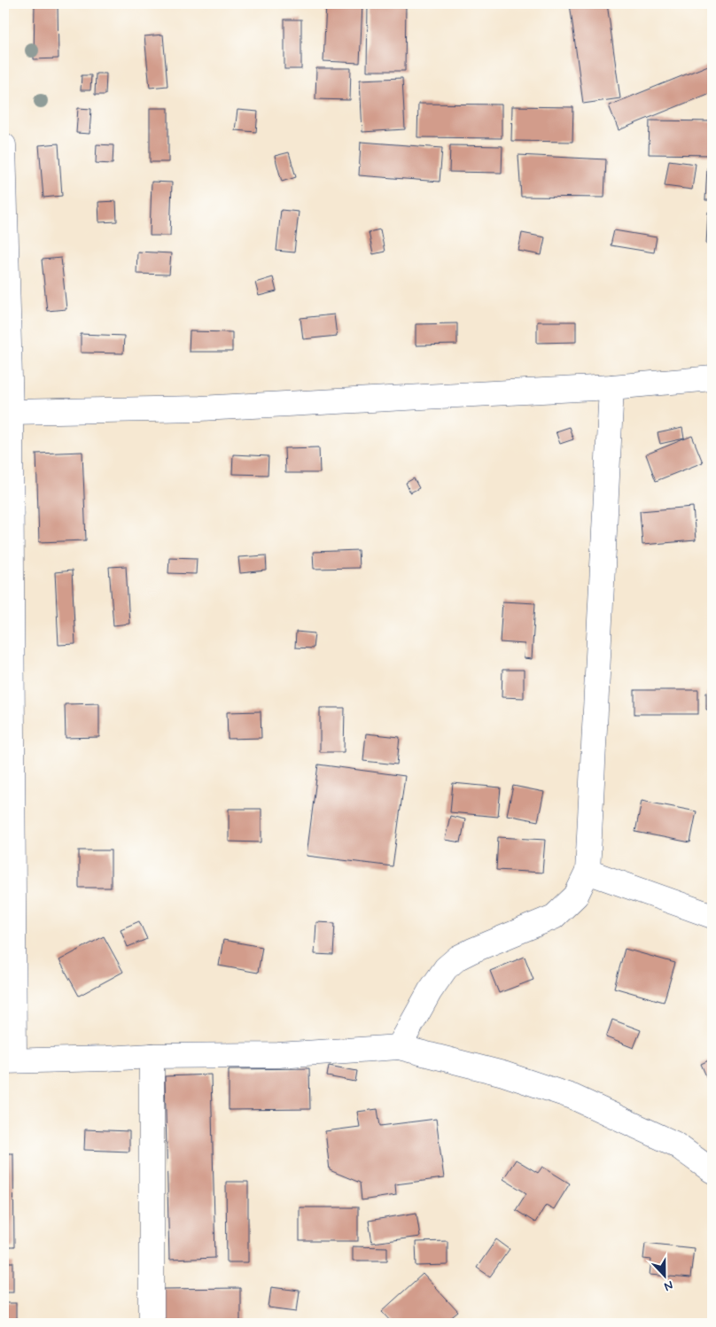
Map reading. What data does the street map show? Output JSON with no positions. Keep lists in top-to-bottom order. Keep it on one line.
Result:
{"north":"bottom"}
